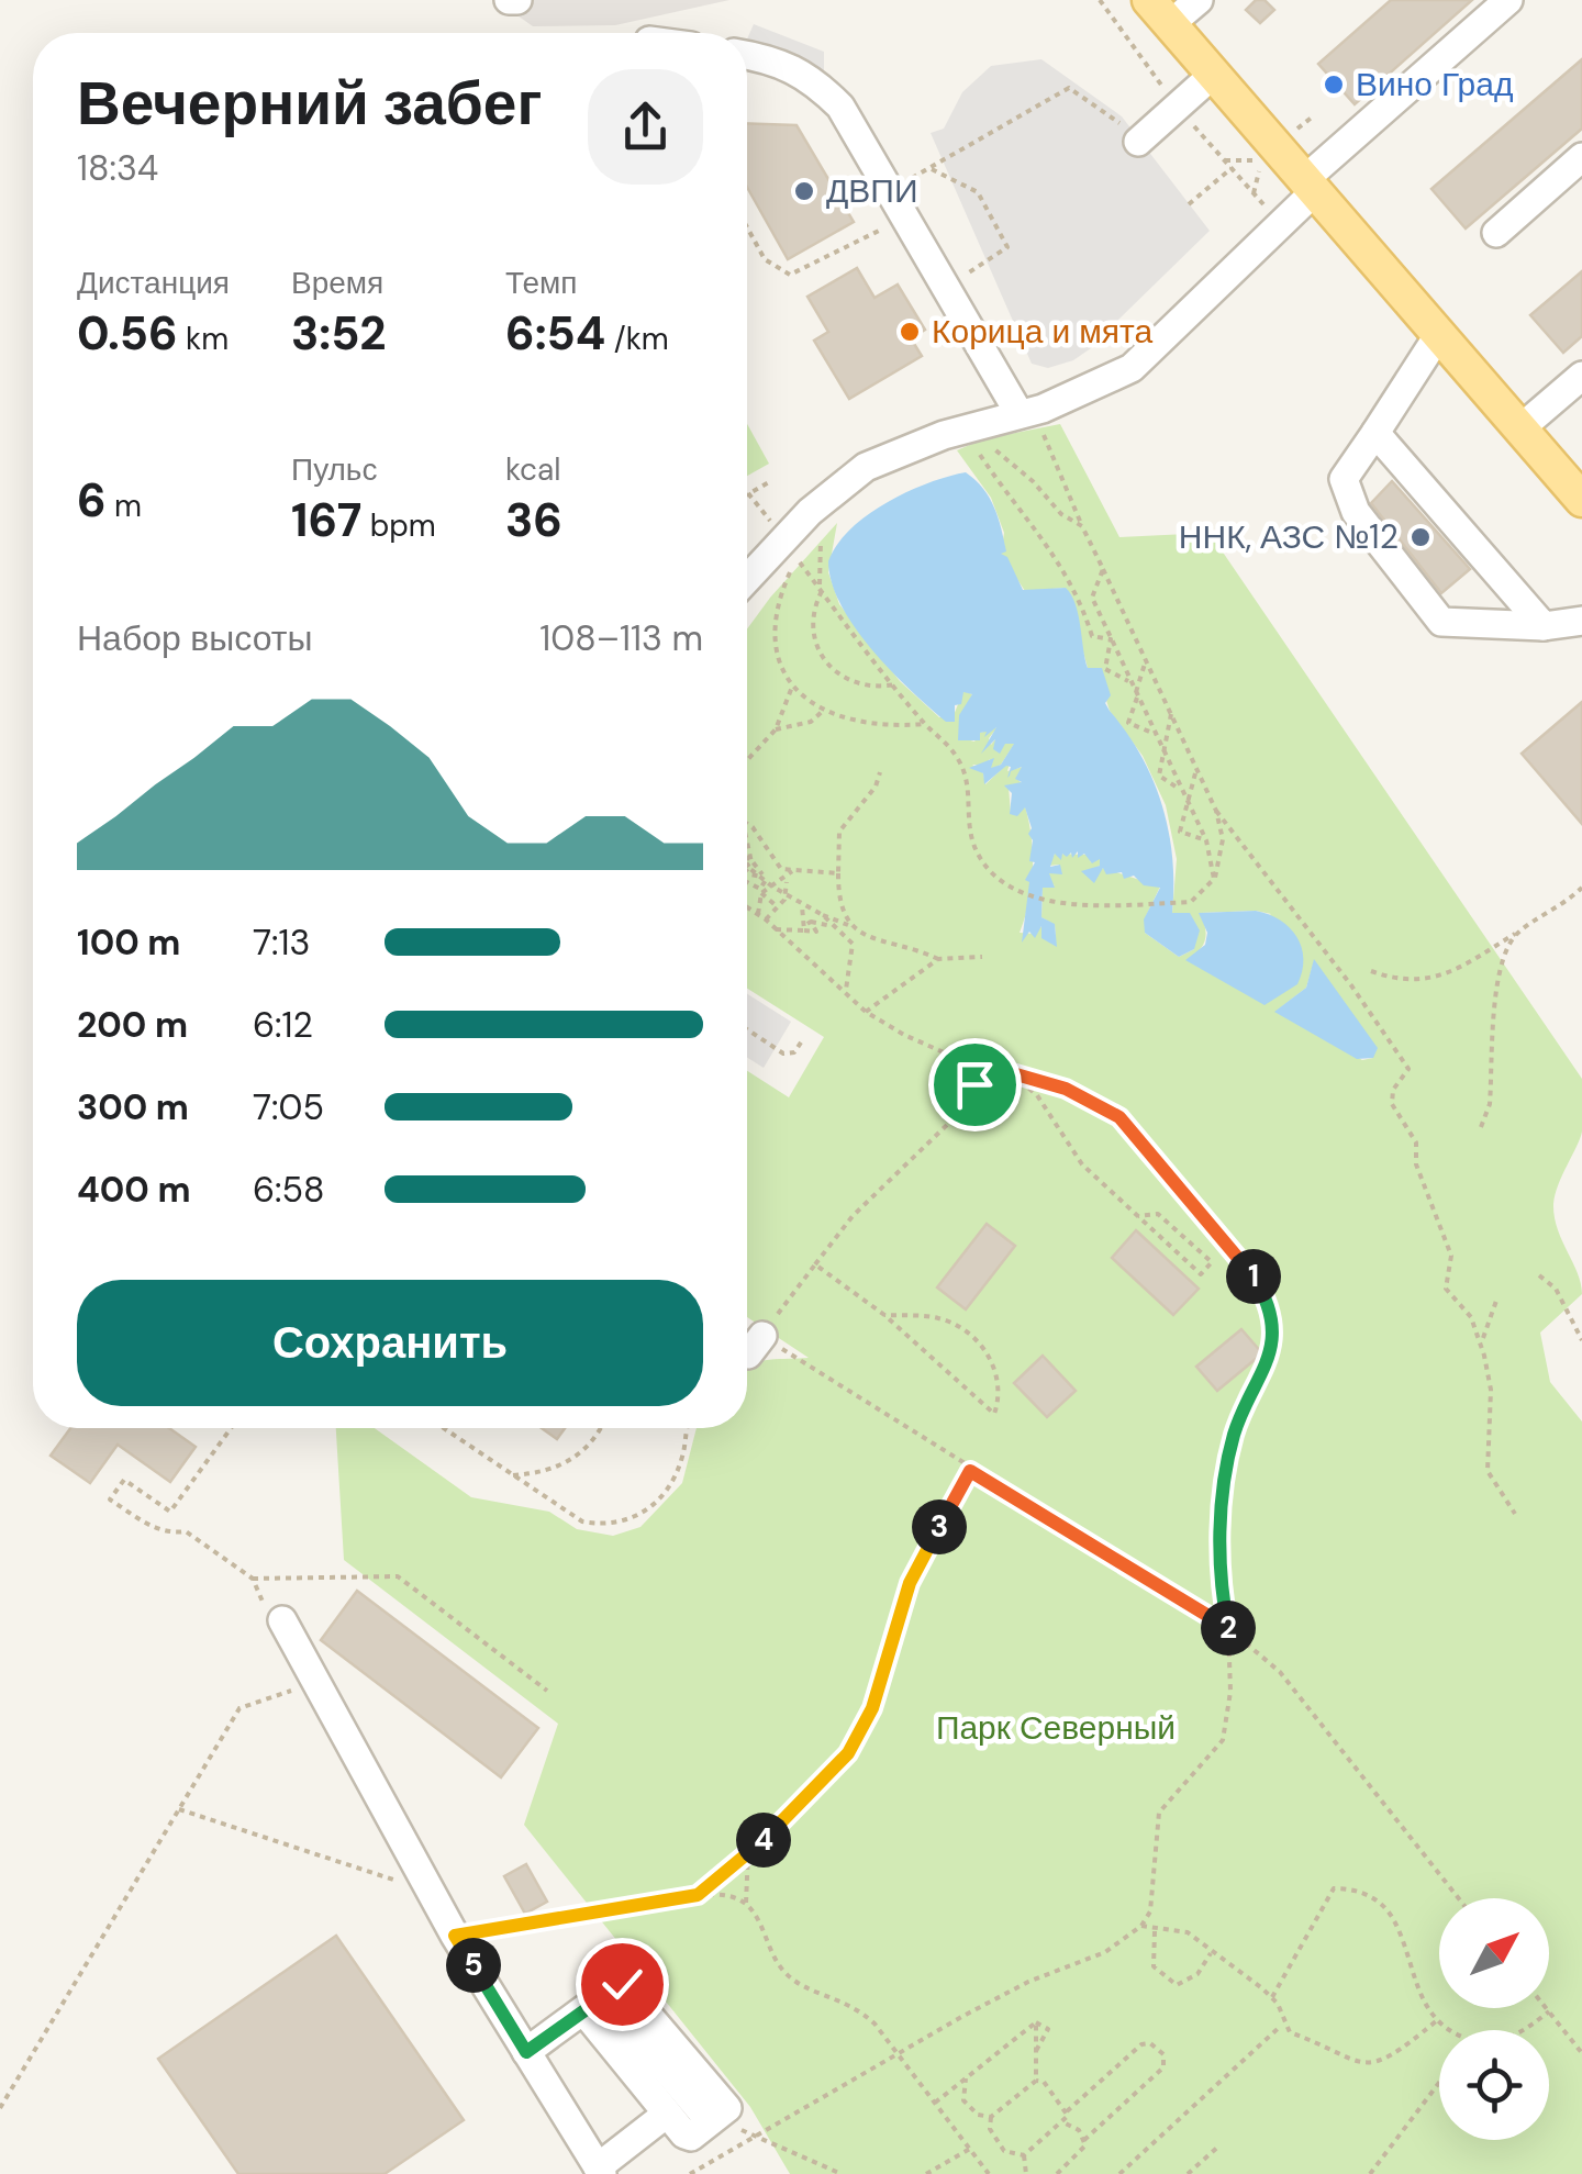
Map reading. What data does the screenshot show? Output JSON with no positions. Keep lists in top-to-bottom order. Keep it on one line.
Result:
{"parks":["Парк Северный"],"places":["Вино Град","ДВПИ","Корица и мята","ННК, АЗС №12"],"north":"top right","page":{"heading":["Вечерний забег","18:34"],"stats":[["Дистанция","0.56 km"],["Время","3:52"],["Темп","6:54 /km"],["6 m"],["Пульс","167 bpm"],["kcal","36"]],"chart":["Набор высоты","108–113 m"],"list":[{"name":"100 m","note":"7:13"},{"name":"200 m","note":"6:12"},{"name":"300 m","note":"7:05"},{"name":"400 m","note":"6:58"}],"pins":["1","3","2","4","5"],"buttons":"Сохранить"}}
